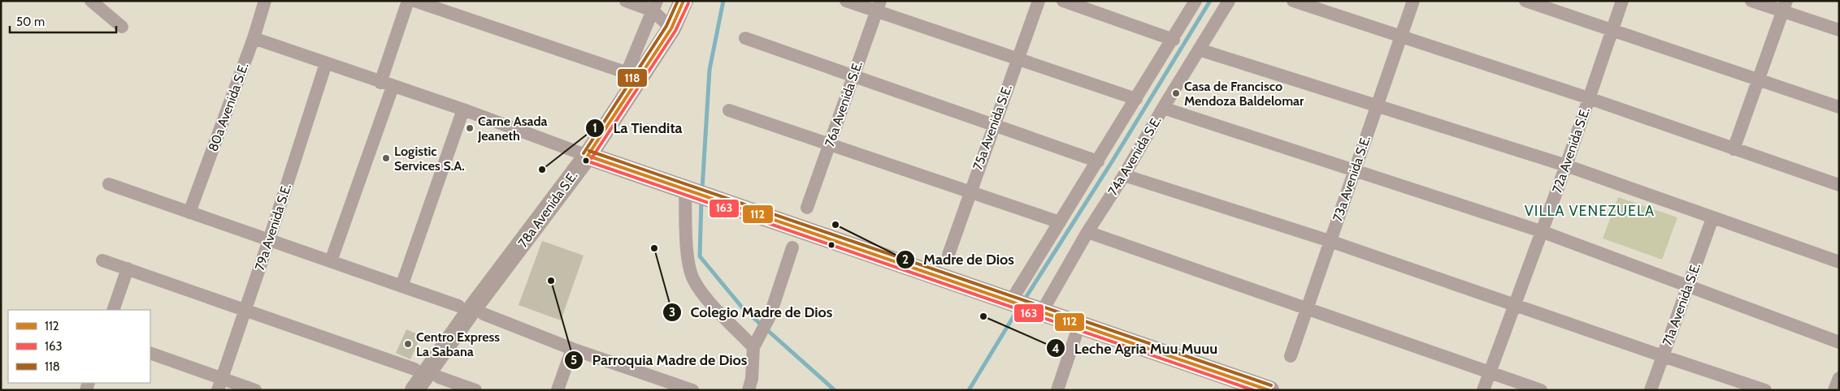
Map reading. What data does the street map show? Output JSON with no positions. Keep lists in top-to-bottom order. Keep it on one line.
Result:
{"streets":{"street":["76a Avenida S.E.","80a Avenida S.E.","75a Avenida S.E.","72a Avenida S.E.","74a Avenida S.E.","73a Avenida S.E.","78a Avenida S.E.","79a Avenida S.E.","71a Avenida S.E."]},"districts":["VILLA VENEZUELA"],"places":["Casa de Francisco Mendoza Baldelomar","Carne Asada Jeaneth","Logistic Services S.A.","La Tiendita","Madre de Dios","Colegio Madre de Dios","Parroquia Madre de Dios","Leche Agria Muu Muuu","Centro Express La Sabana"],"lines":["transit line 112","transit line 118","transit line 163"],"legend":["112","163","118"],"scale_bar":"50 m"}
